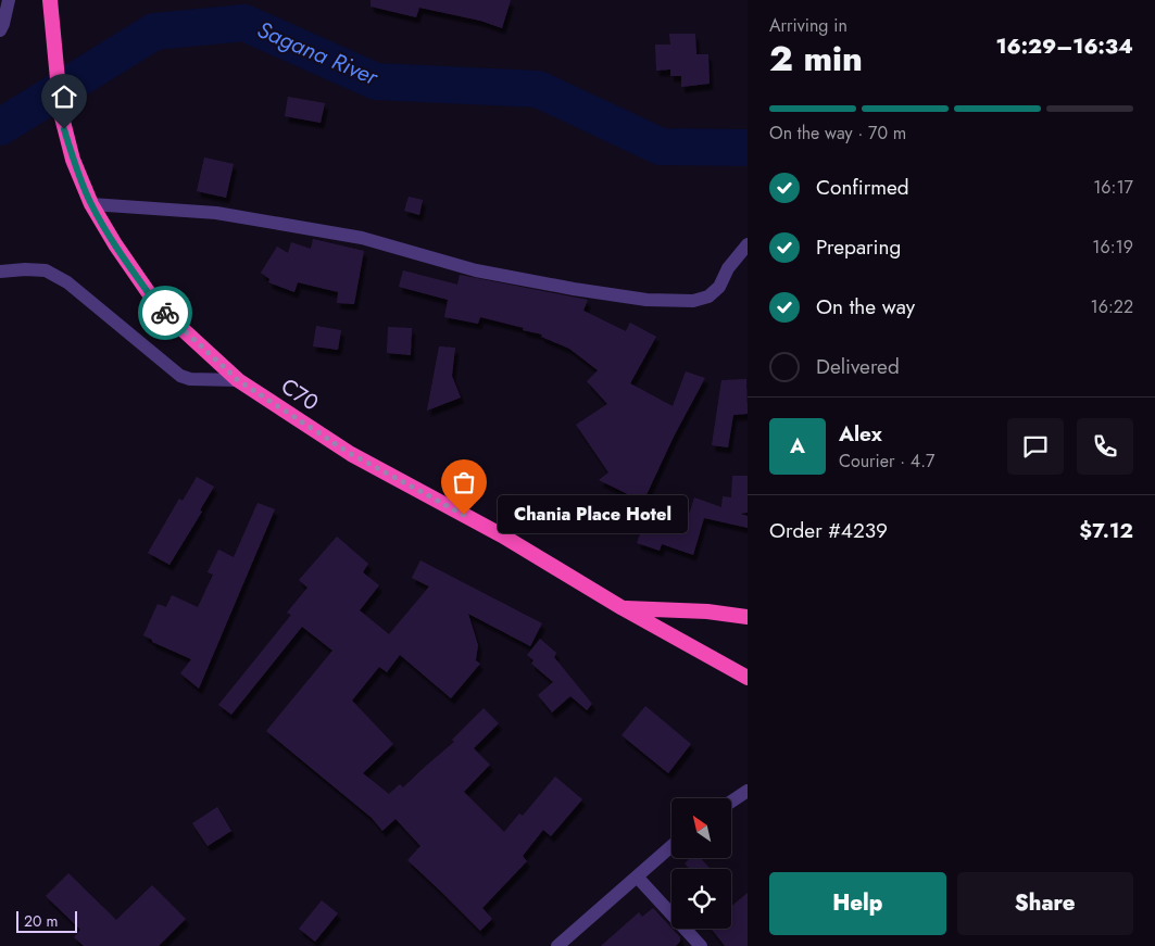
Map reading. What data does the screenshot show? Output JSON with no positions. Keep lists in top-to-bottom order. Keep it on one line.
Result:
{"streets":{"highway":["C70"]},"water":["Sagana River"],"places":["Chania Place Hotel"],"scale_bar":"20 m","north":"top left","page":{"heading":["2 min","Arriving in","16:29–16:34"],"panel":["Alex","Courier · 4.7","Order #4239","$7.12"],"bar":"On the way · 70 m","list":[["Confirmed","16:17"],["Preparing","16:19"],["On the way","16:22"],"Delivered"],"round":"A","bubble":"Chania Place Hotel","buttons":["Help","Share"],"scale":"20 m"}}
